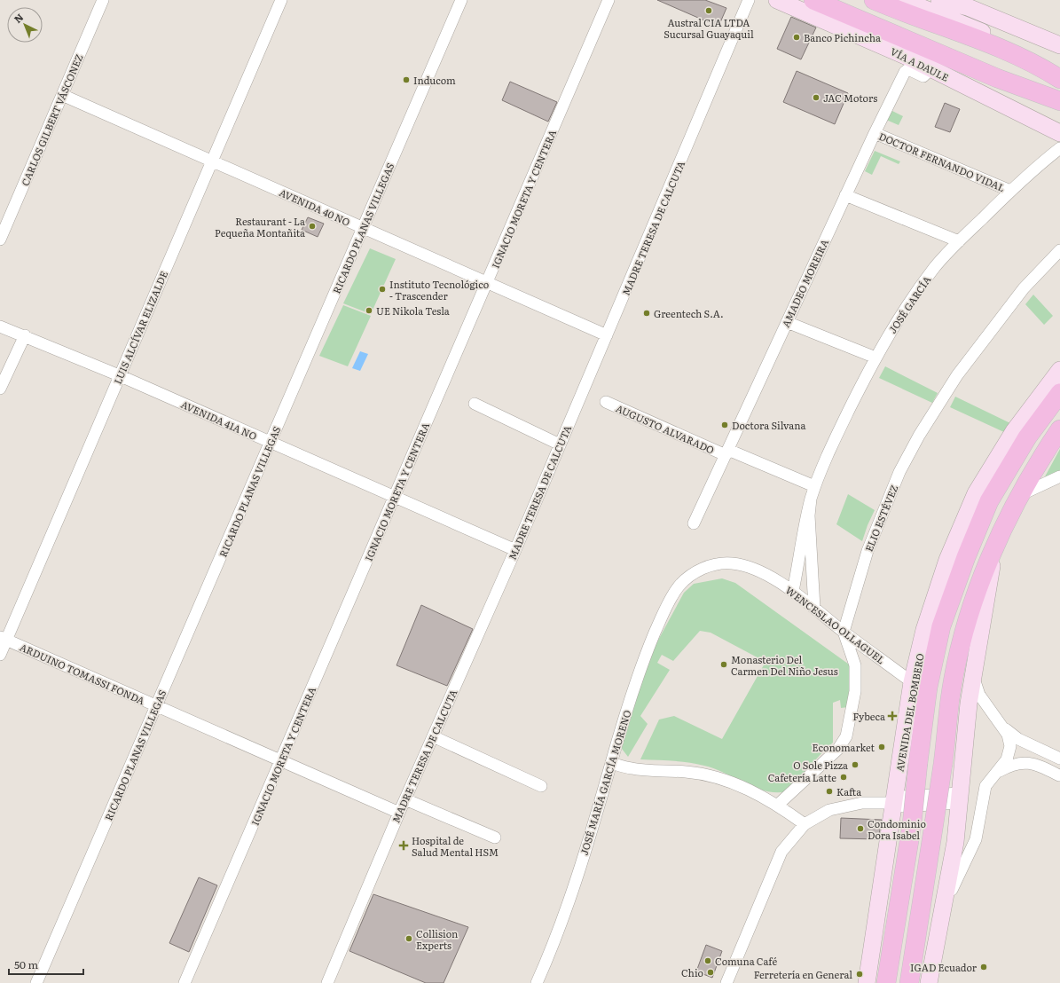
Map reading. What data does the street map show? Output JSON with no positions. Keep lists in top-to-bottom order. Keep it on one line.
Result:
{"streets":{"main road":["VÍA A DAULE","AVENIDA DEL BOMBERO"],"street":["CARLOS GILBERT VÁSCONEZ","DOCTOR FERNANDO VIDAL","IGNACIO MORETA Y CENTERA","AVENIDA 40 NO","RICARDO PLANAS VILLEGAS","MADRE TERESA DE CALCUTA","AMADEO MOREIRA","JOSÉ GARCÍA","LUIS ALCÍVAR ELIZALDE","AVENIDA 41A NO","AUGUSTO ALVARADO","ELIO ESTÉVEZ","WENCESLAO OLLAGUEL","ARDUINO TOMASSI FONDA","JOSÉ MARÍA GARCÍA MORENO"]},"crossings":[["VÍA A DAULE","AMADEO MOREIRA"],["CARLOS GILBERT VÁSCONEZ","AVENIDA 40 NO"],["DOCTOR FERNANDO VIDAL","AMADEO MOREIRA"],["DOCTOR FERNANDO VIDAL","JOSÉ GARCÍA"],["IGNACIO MORETA Y CENTERA","AVENIDA 40 NO"],["IGNACIO MORETA Y CENTERA","AVENIDA 41A NO"],["IGNACIO MORETA Y CENTERA","ARDUINO TOMASSI FONDA"],["AVENIDA 40 NO","RICARDO PLANAS VILLEGAS"],["AVENIDA 40 NO","MADRE TERESA DE CALCUTA"],["AVENIDA 40 NO","LUIS ALCÍVAR ELIZALDE"],["RICARDO PLANAS VILLEGAS","AVENIDA 41A NO"],["RICARDO PLANAS VILLEGAS","ARDUINO TOMASSI FONDA"],["MADRE TERESA DE CALCUTA","AVENIDA 41A NO"],["MADRE TERESA DE CALCUTA","ARDUINO TOMASSI FONDA"],["AMADEO MOREIRA","AUGUSTO ALVARADO"],["JOSÉ GARCÍA","AUGUSTO ALVARADO"],["JOSÉ GARCÍA","WENCESLAO OLLAGUEL"],["LUIS ALCÍVAR ELIZALDE","AVENIDA 41A NO"],["LUIS ALCÍVAR ELIZALDE","ARDUINO TOMASSI FONDA"],["ELIO ESTÉVEZ","WENCESLAO OLLAGUEL"],["WENCESLAO OLLAGUEL","AVENIDA DEL BOMBERO"],["WENCESLAO OLLAGUEL","JOSÉ MARÍA GARCÍA MORENO"]],"places":{"other":["Austral CIA LTDA Sucursal Guayaquil","Banco Pichincha","Inducom","JAC Motors","Restaurant - La Pequeña Montañita","Instituto Tecnológico - Trascender","UE Nikola Tesla","Greentech S.A.","Doctora Silvana","Monasterio Del Carmen Del Niño Jesus","Economarket","O Sole Pizza","Cafetería Latte","Kafta","Condominio Dora Isabel","Collision Experts","Comuna Café","IGAD Ecuador","Chio","Ferretería en General"],"health":["Fybeca","Hospital de Salud Mental HSM"]},"scale_bar":"50 m","north":"top left"}
